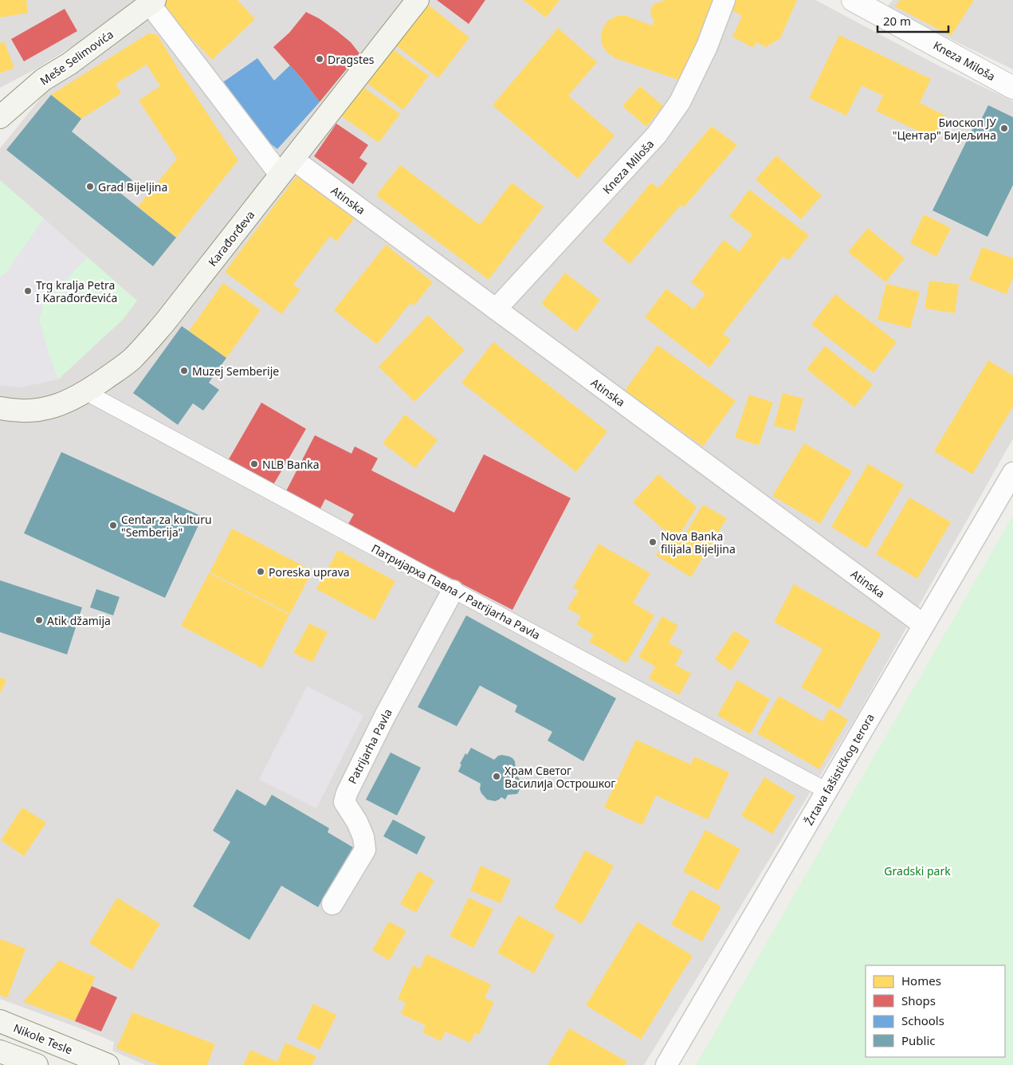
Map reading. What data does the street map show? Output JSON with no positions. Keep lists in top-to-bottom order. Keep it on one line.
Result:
{"streets":{"main road":["Meše Selimovića","Karađorđeva","Nikole Tesle"],"street":["Kneza Miloša","Atinska","Патријарха Павла / Patrijarha Pavla","Patrijarha Pavla","Žrtava fašističkog terora"]},"crossings":[["Meše Selimovića","Atinska"],["Kneza Miloša","Atinska"],["Atinska","Karađorđeva"],["Atinska","Žrtava fašističkog terora"],["Karađorđeva","Патријарха Павла / Patrijarha Pavla"],["Патријарха Павла / Patrijarha Pavla","Patrijarha Pavla"],["Патријарха Павла / Patrijarha Pavla","Žrtava fašističkog terora"]],"parks":["Gradski park"],"places":["Dragstes","Биоскоп ЈУ \"Центар\" Бијељина","Grad Bijeljina","Trg kralja Petra I Karađorđevića","Muzej Semberije","NLB Banka","Centar za kulturu \"Semberija\"","Nova Banka filijala Bijeljina","Poreska uprava","Atik džamija","Храм Светог Василија Острошког"],"legend":["Homes","Shops","Schools","Public"],"scale_bar":"20 m"}
